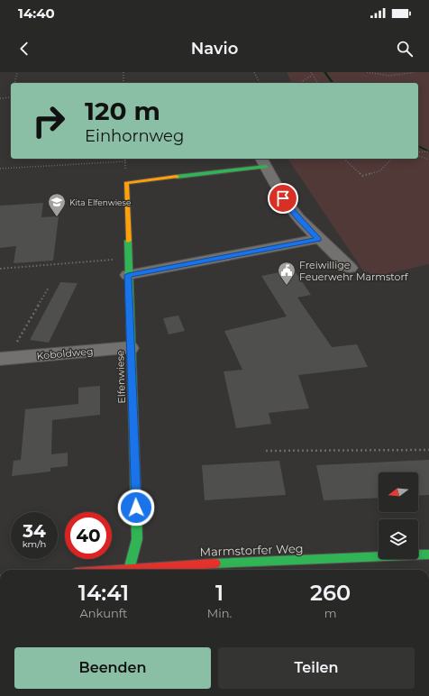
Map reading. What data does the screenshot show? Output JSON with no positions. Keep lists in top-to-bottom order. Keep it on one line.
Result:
{"streets":{"street":["Koboldweg","Elfenwiese","Marmstorfer Weg"]},"crossings":[["Koboldweg","Elfenwiese"]],"places":{"school or university":["Kita Elfenwiese"],"public building":["Freiwillige Feuerwehr Marmstorf"]},"north":"left","page":{"status":"14:40","header":"Navio","turn":["120 m","Einhornweg"],"speed":"34 km/h","limit":"40","eta":["14:41","Ankunft","1","Min.","260","m"],"buttons":["Beenden","Teilen"]}}
